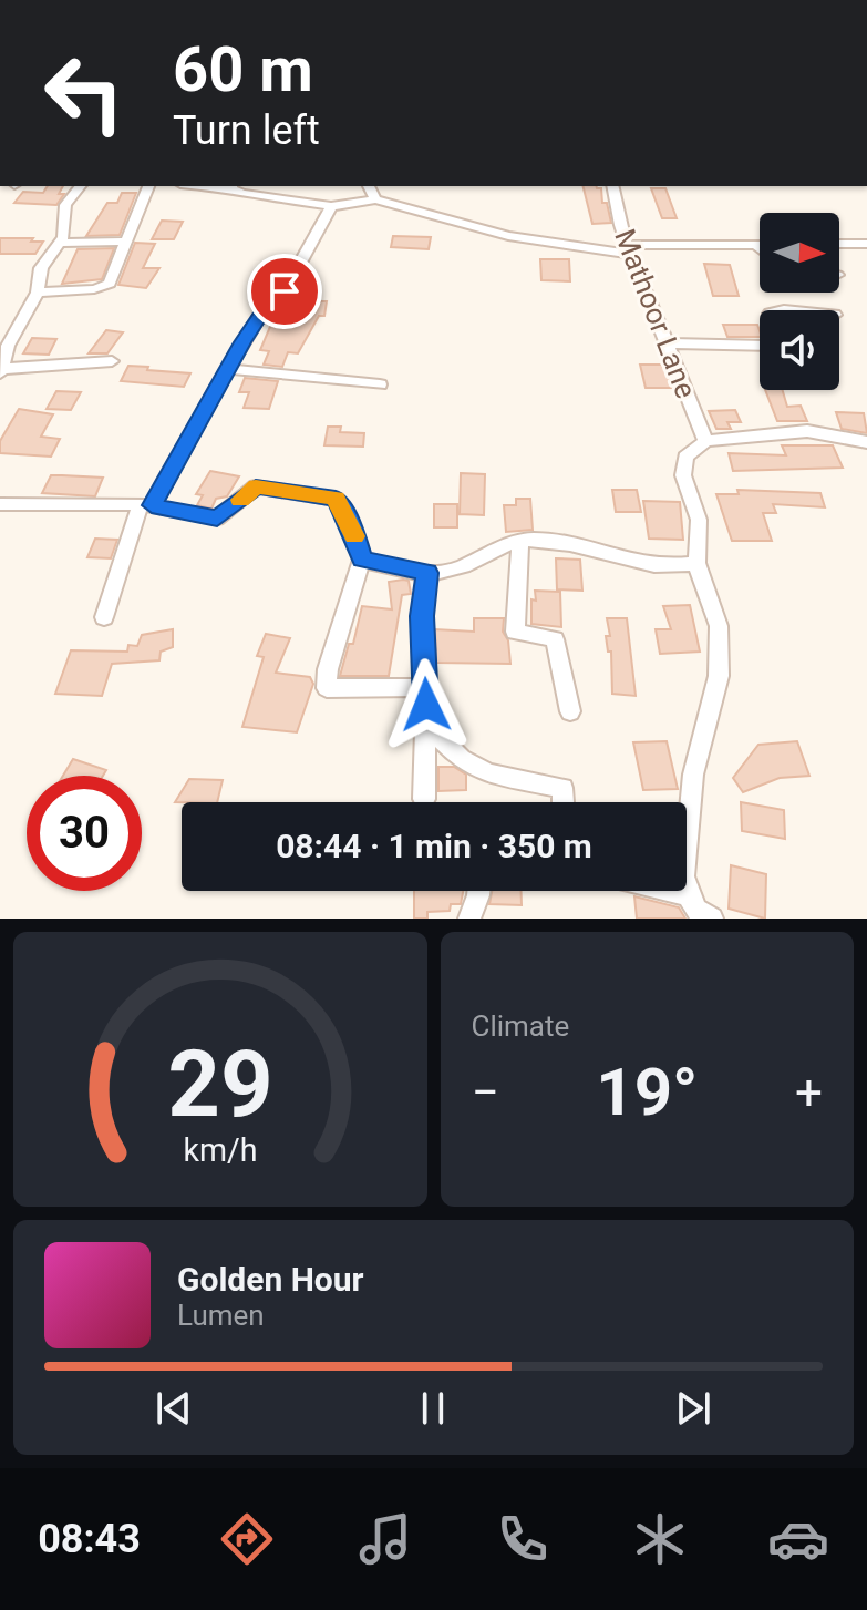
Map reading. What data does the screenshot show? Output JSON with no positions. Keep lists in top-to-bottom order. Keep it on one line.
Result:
{"streets":{"street":["Mathoor Lane"]},"north":"right","page":{"turn":["60 m","Turn left"],"limit":"30","trip":"08:44 · 1 min · 350 m","tile":"Climate","heat":["−","19°","+"],"song":["Golden Hour","Lumen"],"tabs":"08:43","gauge":["29","km/h"]}}
